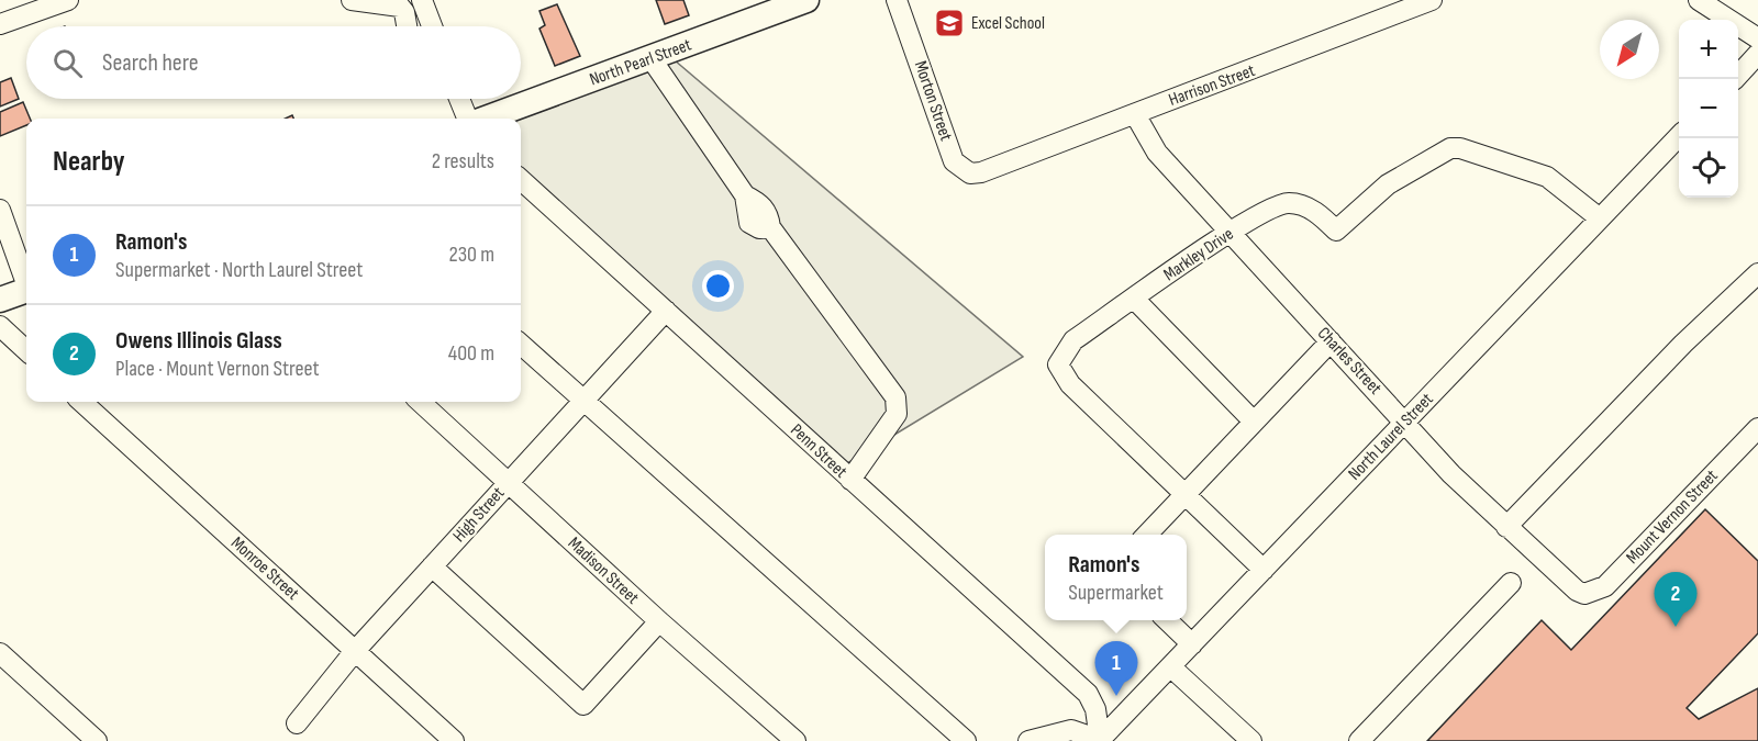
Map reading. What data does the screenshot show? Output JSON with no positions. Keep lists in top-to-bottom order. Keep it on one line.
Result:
{"streets":{"main road":["North Pearl Street"],"street":["Harrison Street","Morton Street","Markley Drive","Charles Street","North Laurel Street","Penn Street","High Street","Mount Vernon Street","Monroe Street","Madison Street"]},"crossings":[["Harrison Street","Morton Street"],["Harrison Street","Charles Street"],["Markley Drive","Charles Street"],["Markley Drive","North Laurel Street"],["Charles Street","North Laurel Street"],["Charles Street","Mount Vernon Street"],["North Laurel Street","Penn Street"],["Penn Street","High Street"],["High Street","Monroe Street"],["High Street","Madison Street"]],"places":{"school or university":["Excel School"]},"north":"bottom left","page":{"map_buttons":["+","−"],"search":"Search here","heading":["Nearby","2 results"],"list":[{"mark":"1","name":"Ramon's","note":"Supermarket · North Laurel Street","value":"230 m"},{"mark":"2","name":"Owens Illinois Glass","note":"Place · Mount Vernon Street","value":"400 m"}],"popup":["Ramon's","Supermarket"],"pins":["2","1"]}}
